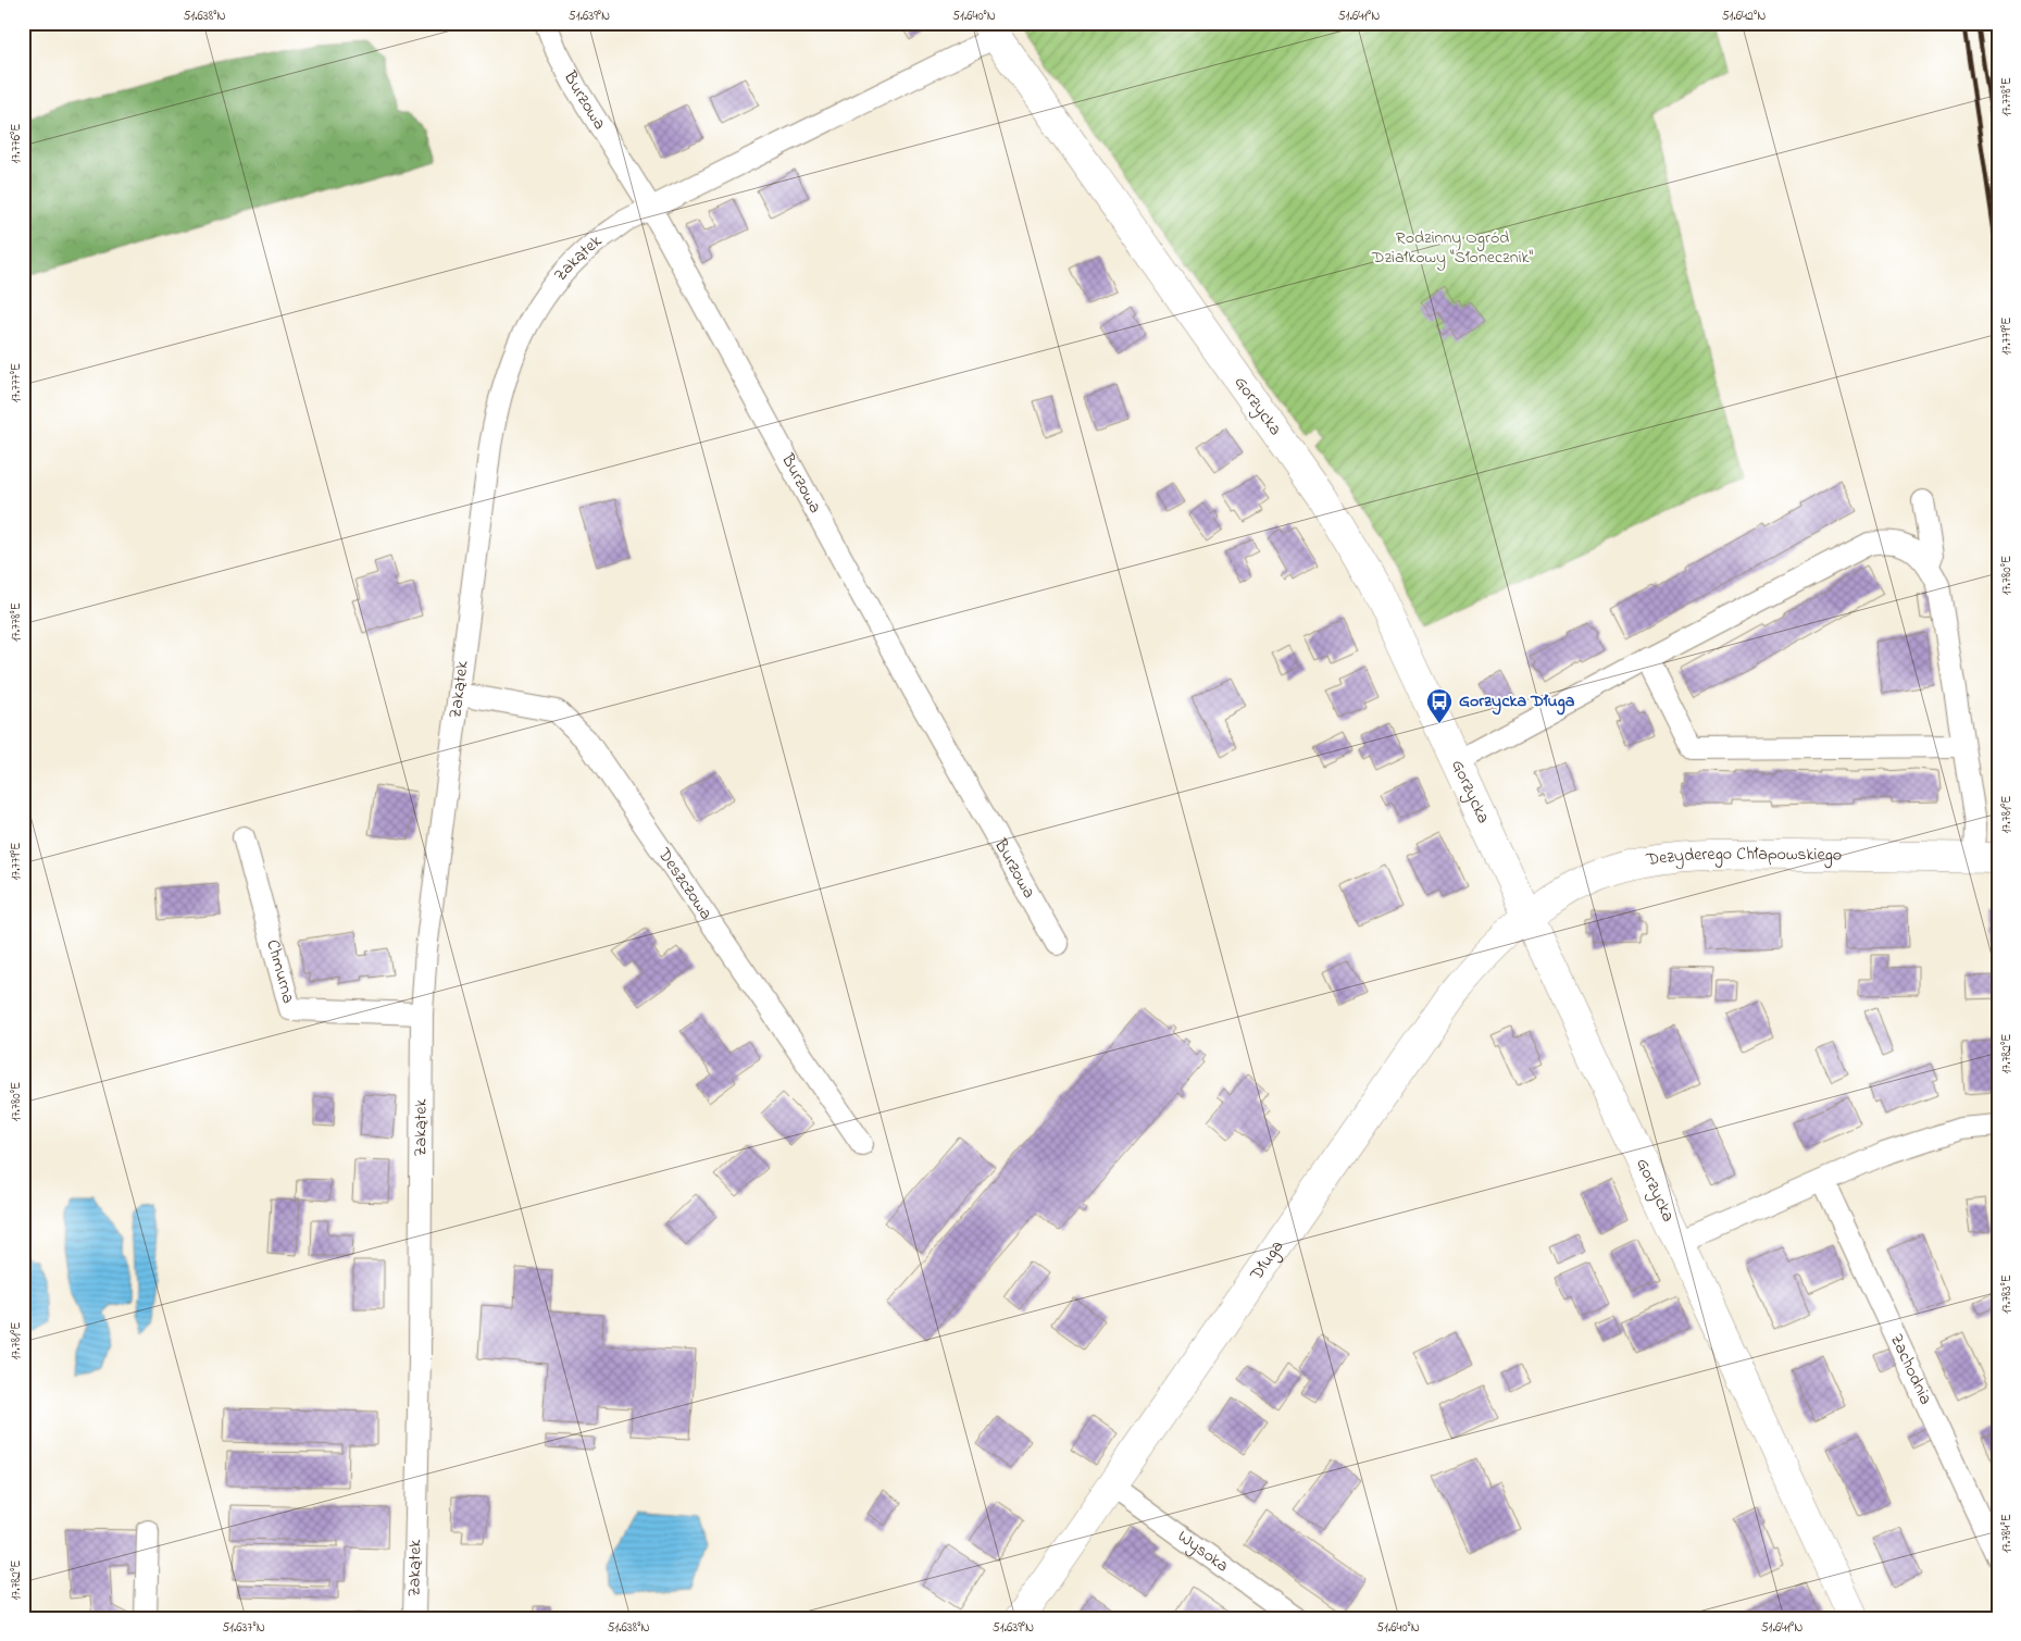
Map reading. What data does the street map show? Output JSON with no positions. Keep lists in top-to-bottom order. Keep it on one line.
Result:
{"streets":{"street":["Burzowa","Zakątek","Gorzycka","Dezyderego Chłapowskiego","Deszczowa","Chmurna","Długa","Zachodnia","Wysoka"]},"crossings":[["Burzowa","Zakątek"],["Zakątek","Gorzycka"],["Zakątek","Deszczowa"],["Zakątek","Chmurna"],["Gorzycka","Dezyderego Chłapowskiego"],["Gorzycka","Długa"],["Dezyderego Chłapowskiego","Długa"],["Długa","Wysoka"]],"parks":["Rodzinny Ogród Działkowy \"Słonecznik\""],"places":{"bus stop":["Gorzycka Długa"]},"coordinates":["51.638°N","51.639°N","51.640°N","51.641°N","51.642°N","17.778°E","17.776°E","17.779°E","17.777°E","17.780°E","17.781°E","17.782°E","17.783°E","17.784°E","51.637°N"]}
